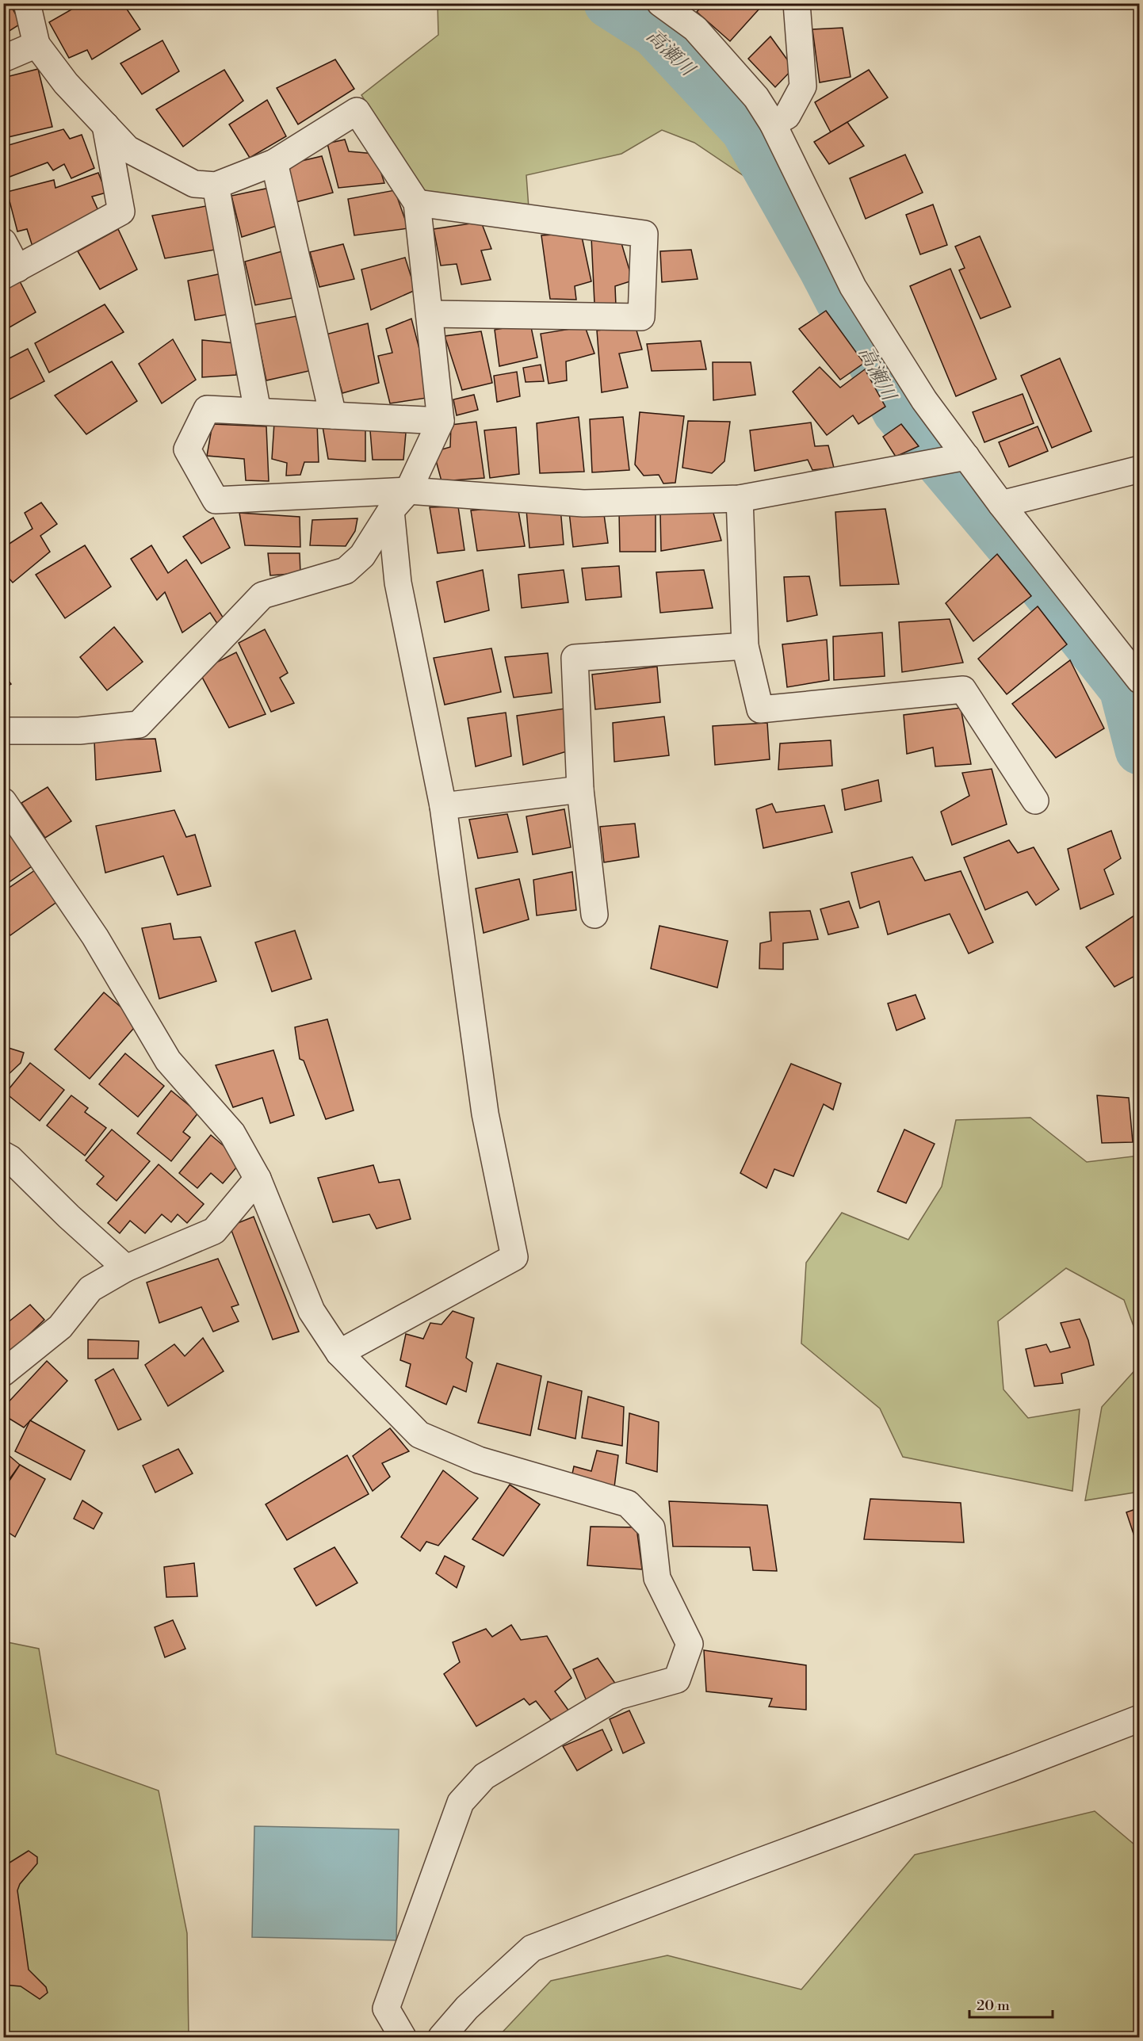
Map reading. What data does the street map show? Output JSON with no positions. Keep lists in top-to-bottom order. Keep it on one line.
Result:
{"water":["高瀬川"],"scale_bar":"20 m"}
